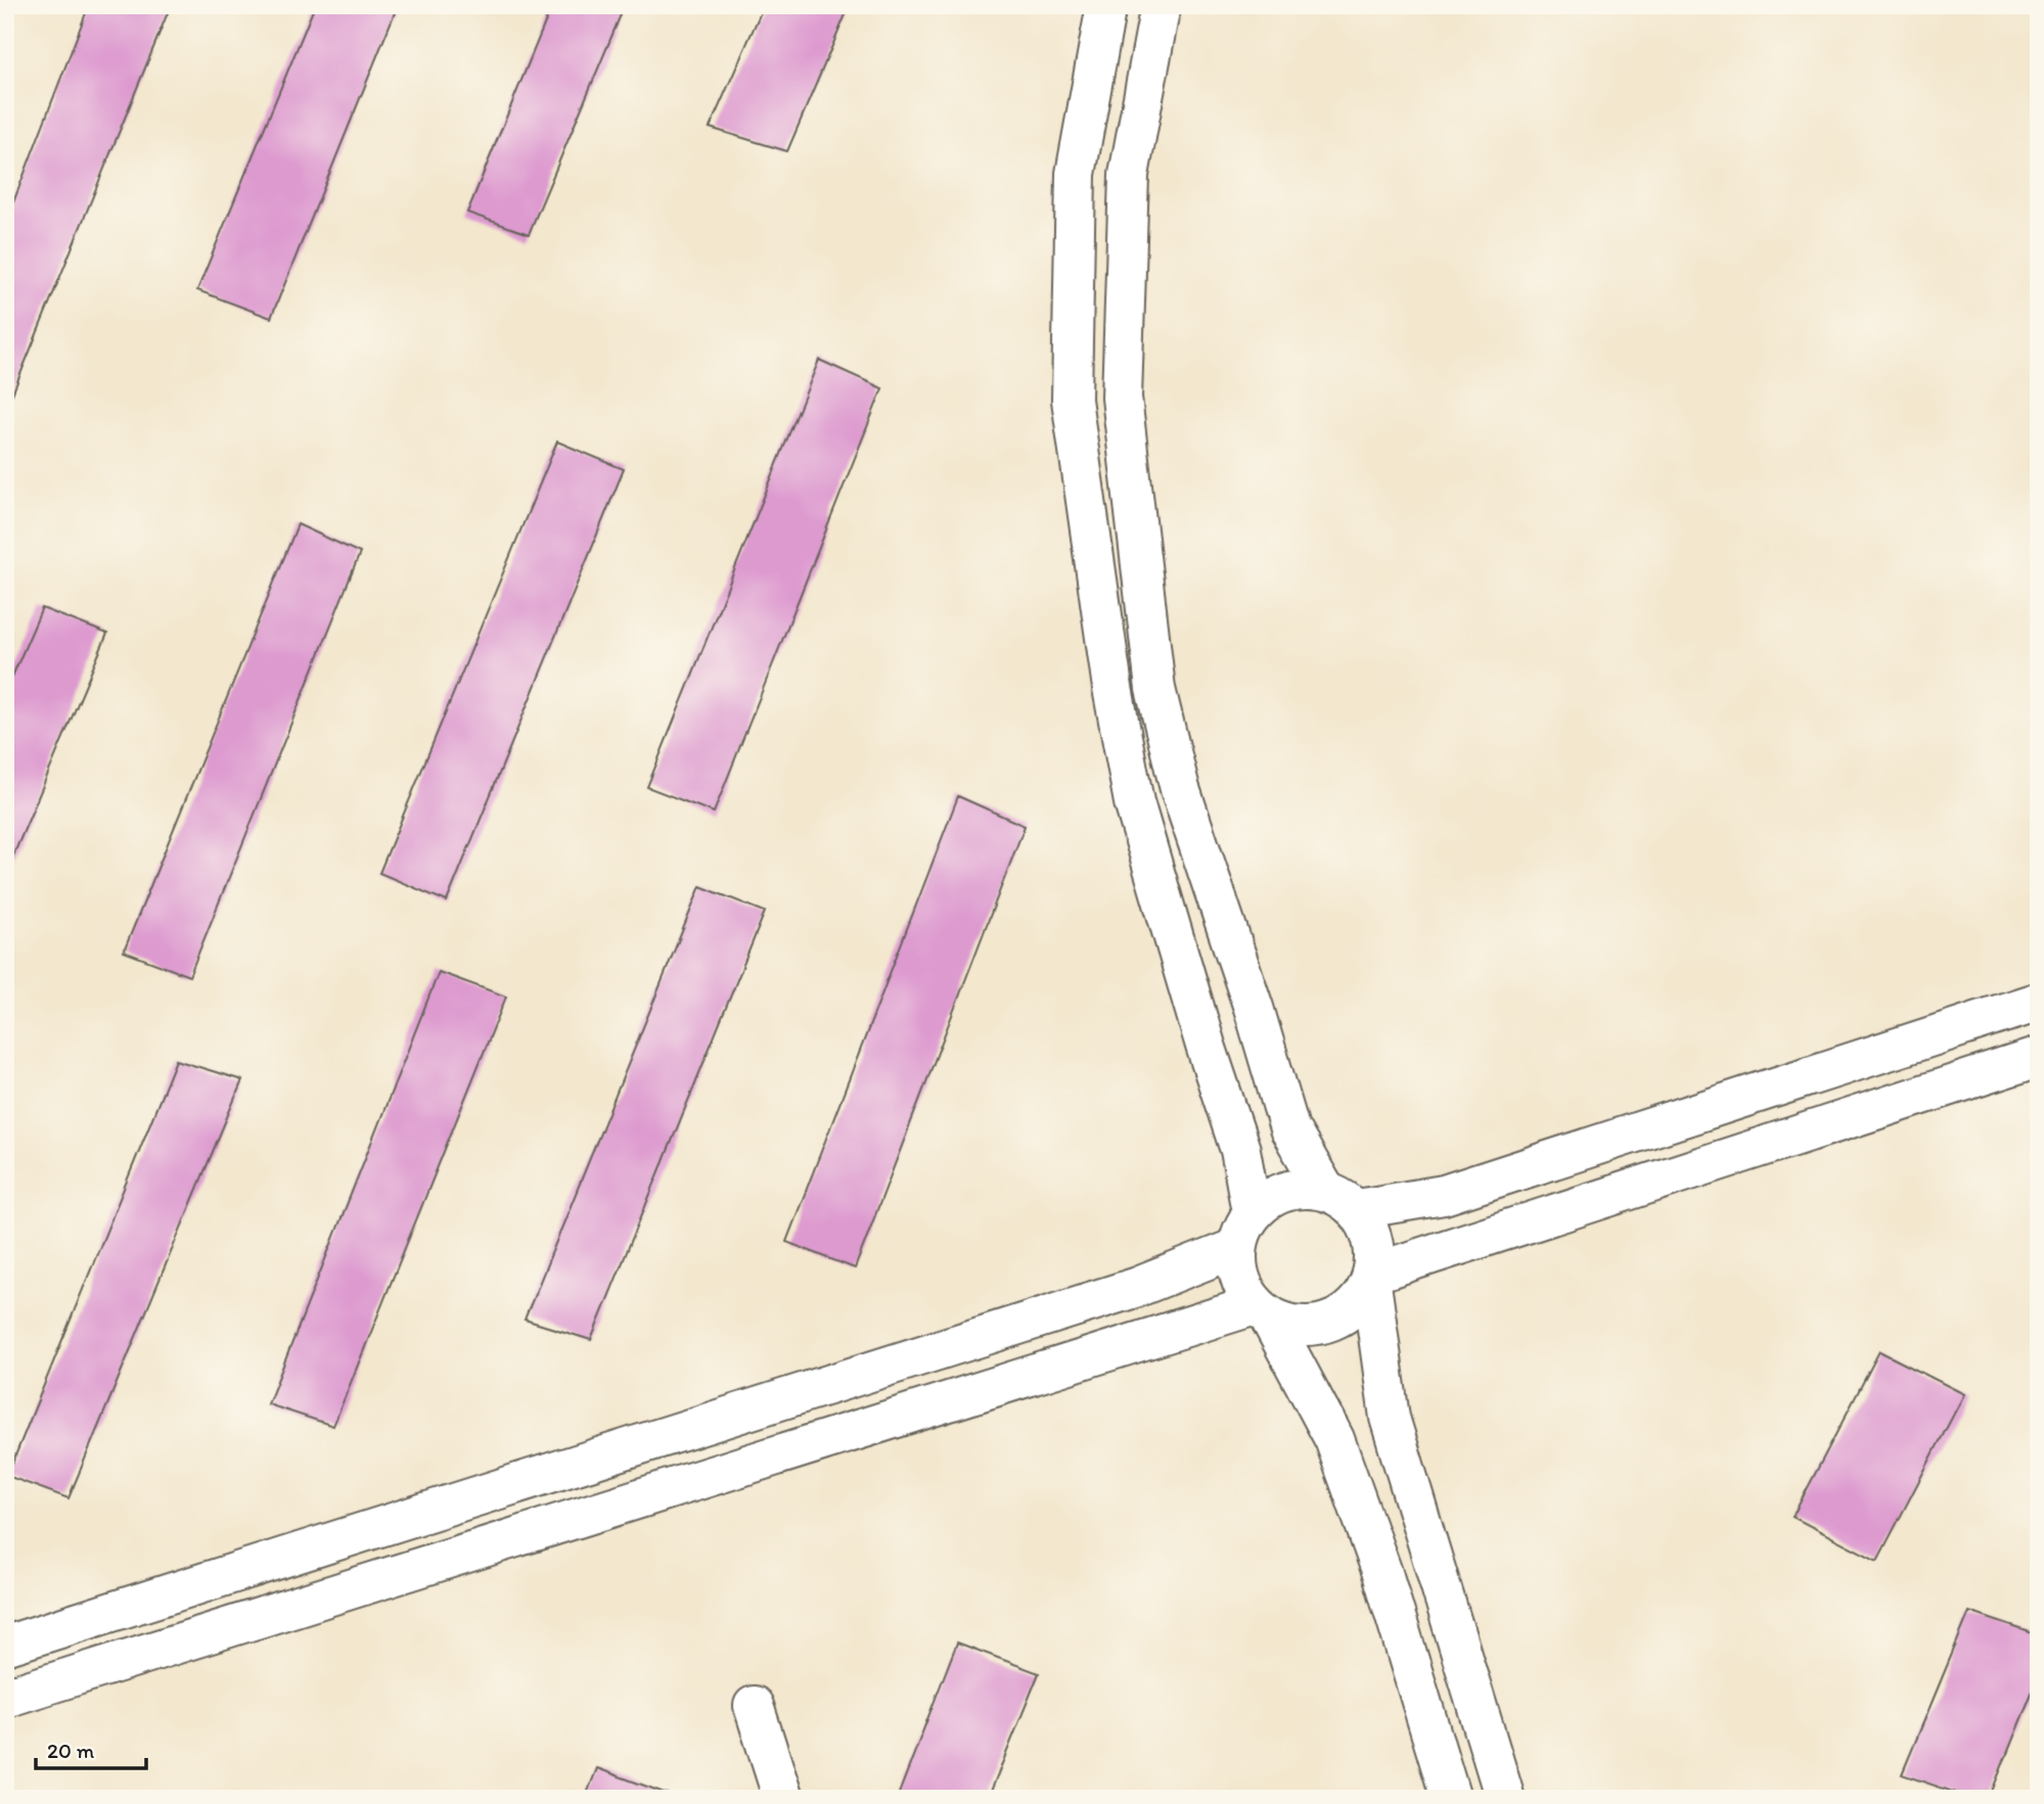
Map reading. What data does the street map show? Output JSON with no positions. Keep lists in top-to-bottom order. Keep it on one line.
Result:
{"scale_bar":"20 m"}
